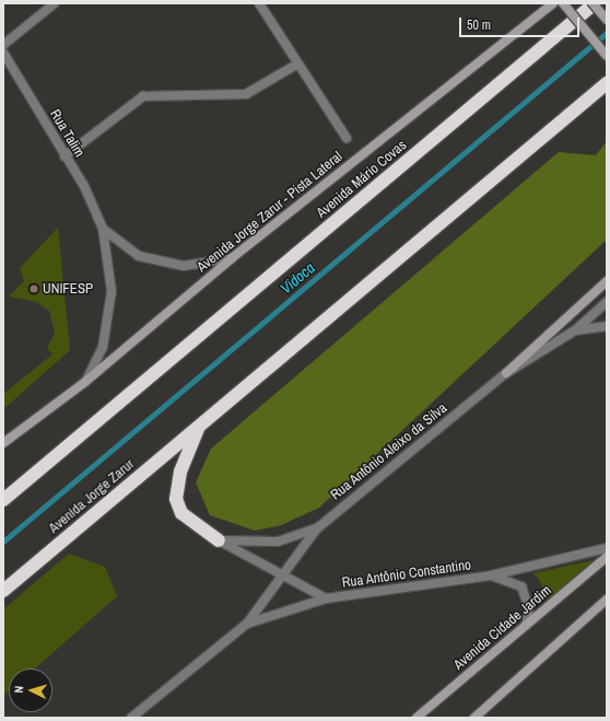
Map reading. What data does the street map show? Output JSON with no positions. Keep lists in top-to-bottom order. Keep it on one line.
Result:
{"streets":{"highway":["Avenida Mário Covas","Avenida Jorge Zarur"],"main road":["Avenida Jorge Zarur - Pista Lateral","Avenida Cidade Jardim"],"street":["Rua Talim","Rua Antônio Aleixo da Silva","Rua Antônio Constantino"]},"crossings":[["Rua Talim","Avenida Jorge Zarur - Pista Lateral"],["Rua Antônio Aleixo da Silva","Rua Antônio Constantino"],["Rua Antônio Constantino","Avenida Cidade Jardim"]],"water":["Vidoca"],"places":["UNIFESP"],"scale_bar":"50 m","north":"left"}
